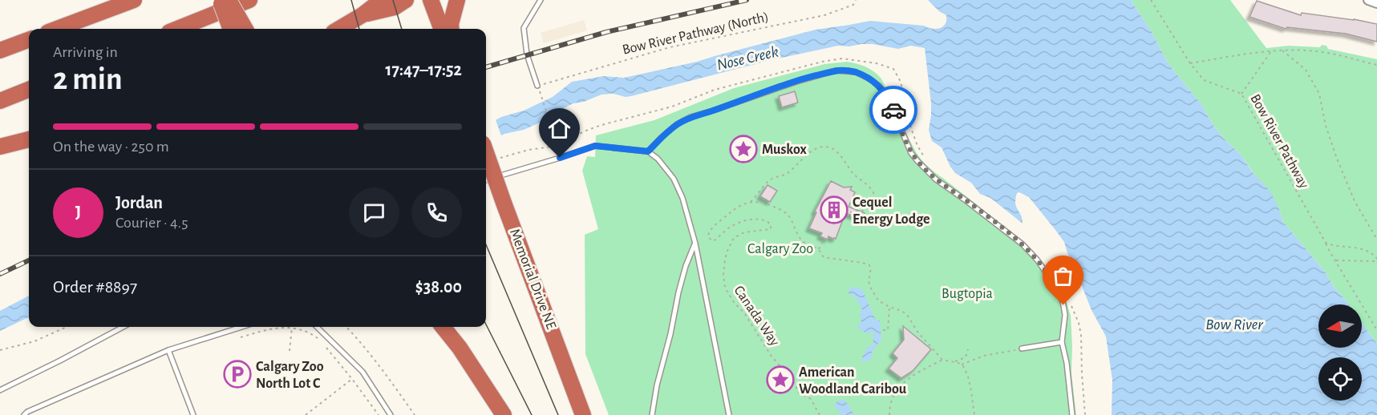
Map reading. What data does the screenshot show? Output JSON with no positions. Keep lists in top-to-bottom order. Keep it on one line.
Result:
{"streets":{"highway":["Memorial Drive NE"],"path":["Bow River Pathway (North)","Bow River Pathway","Canada Way"]},"water":["Nose Creek","Bow River"],"parks":["Calgary Zoo","Bugtopia"],"places":{"place":["Muskox","American Woodland Caribou"],"building":["Cequel Energy Lodge"],"parking":["Calgary Zoo North Lot C"]},"north":"left","page":{"heading":["2 min","Arriving in","17:47–17:52"],"panel":["Jordan","Courier · 4.5","Order #8897","$38.00"],"bar":"On the way · 250 m","round":"J"}}
